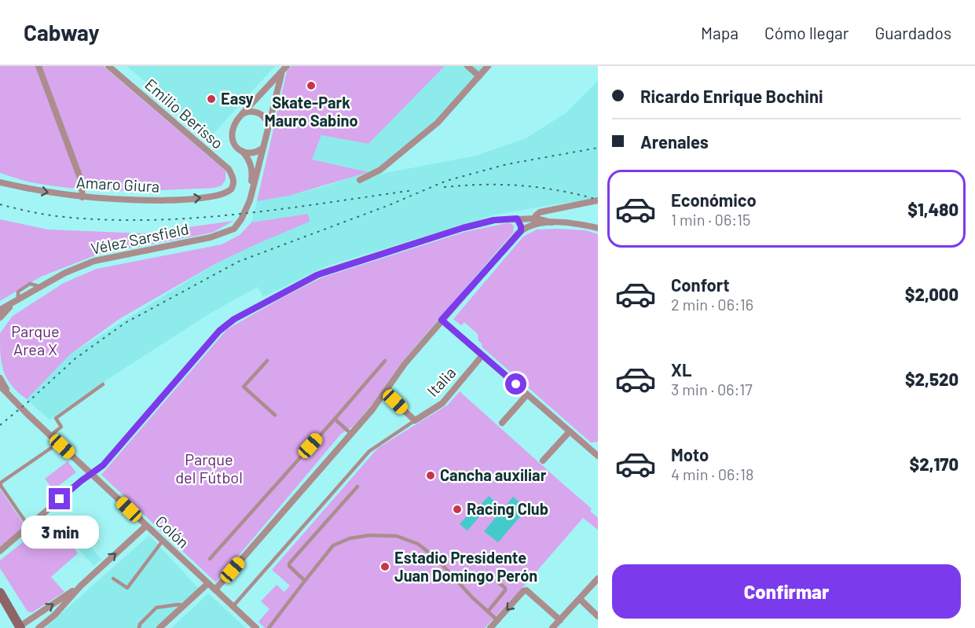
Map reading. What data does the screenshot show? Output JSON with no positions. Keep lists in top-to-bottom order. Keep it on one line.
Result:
{"streets":{"street":["Emilio Berisso","Amaro Giura","Vélez Sarsfield","Italia","Colón"]},"crossings":[["Emilio Berisso","Amaro Giura"]],"one_way":["Amaro Giura"],"parks":["Parque Area X","Parque del Fútbol"],"places":["Skate-Park Mauro Sabino","Easy","Cancha auxiliar","Racing Club","Estadio Presidente Juan Domingo Perón"],"page":{"header":"Cabway","nav":["Mapa","Cómo llegar","Guardados"],"banner":["Ricardo Enrique Bochini","Arenales"],"list":[{"name":"Económico","note":"1 min · 06:15","value":"$1,480"},{"name":"Confort","note":"2 min · 06:16","value":"$2,000"},{"name":"XL","note":"3 min · 06:17","value":"$2,520"},{"name":"Moto","note":"4 min · 06:18","value":"$2,170"}],"bubble":"3 min","buttons":"Confirmar"}}
